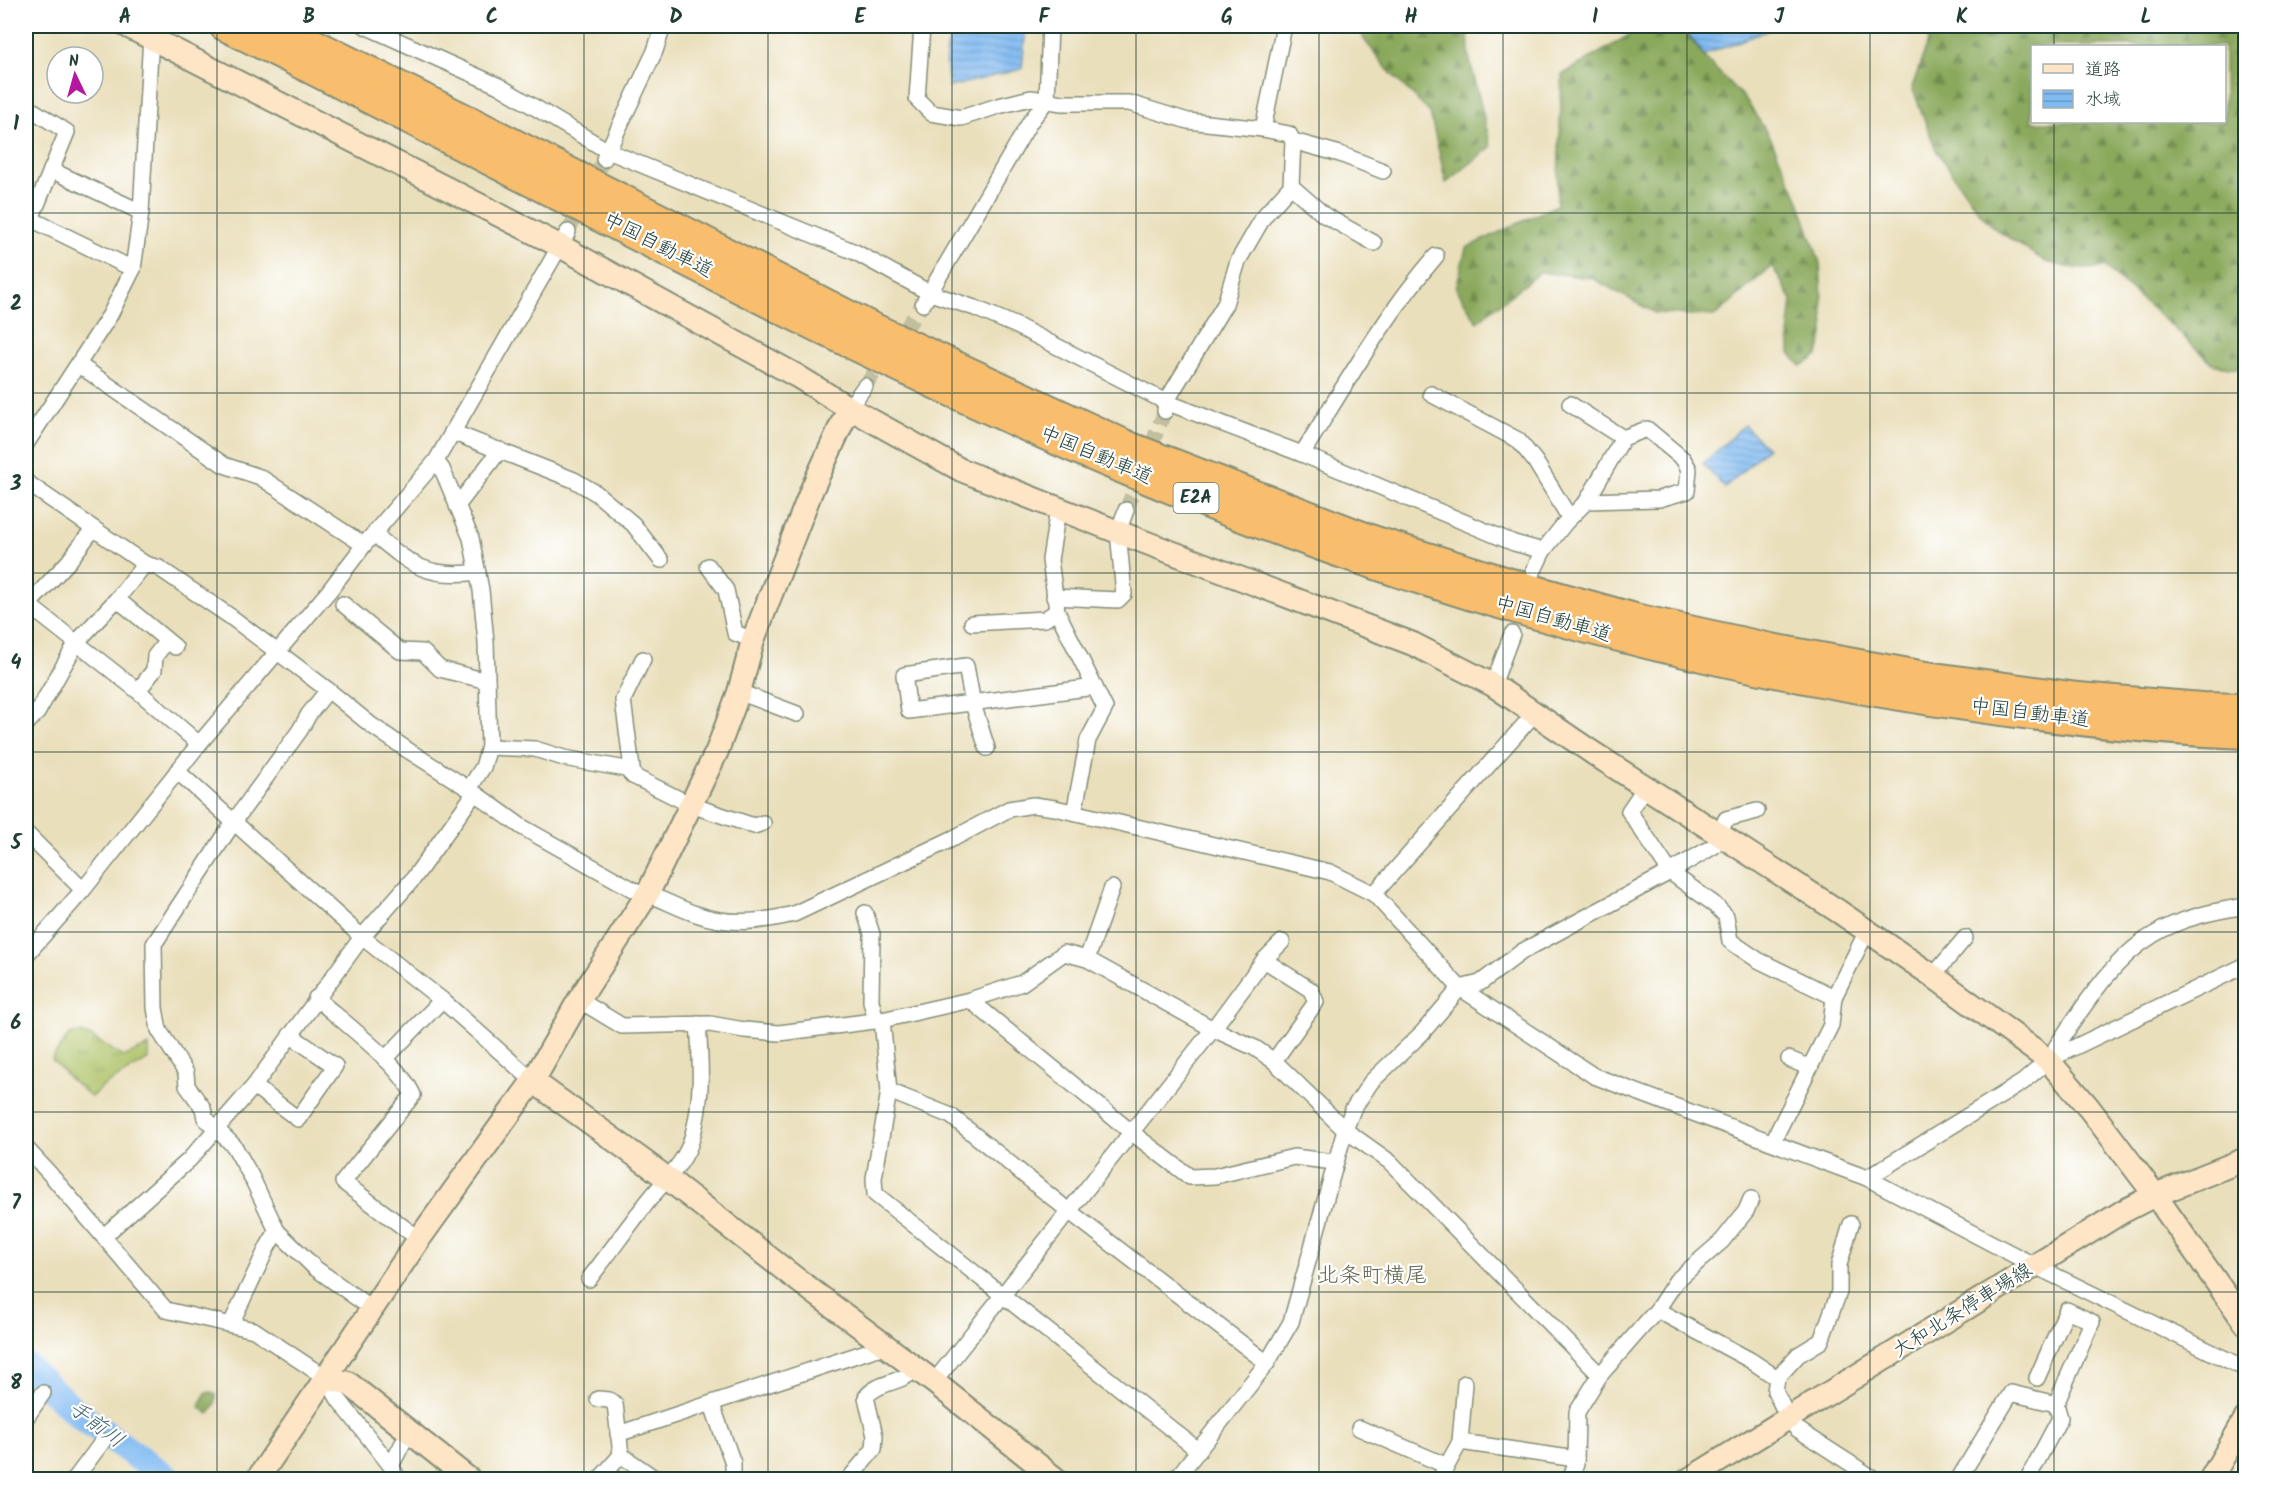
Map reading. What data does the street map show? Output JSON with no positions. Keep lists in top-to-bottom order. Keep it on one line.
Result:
{"streets":{"highway":["中国自動車道","E2A"],"street":["大和北条停車場線"]},"districts":["北条町横尾"],"water":["手前川"],"legend":["道路","水域"],"north":"top","grid":{"columns":["A","B","C","D","E","F","G","H","I","J","K","L"],"rows":["1","2","3","4","5","6","7","8"]}}
